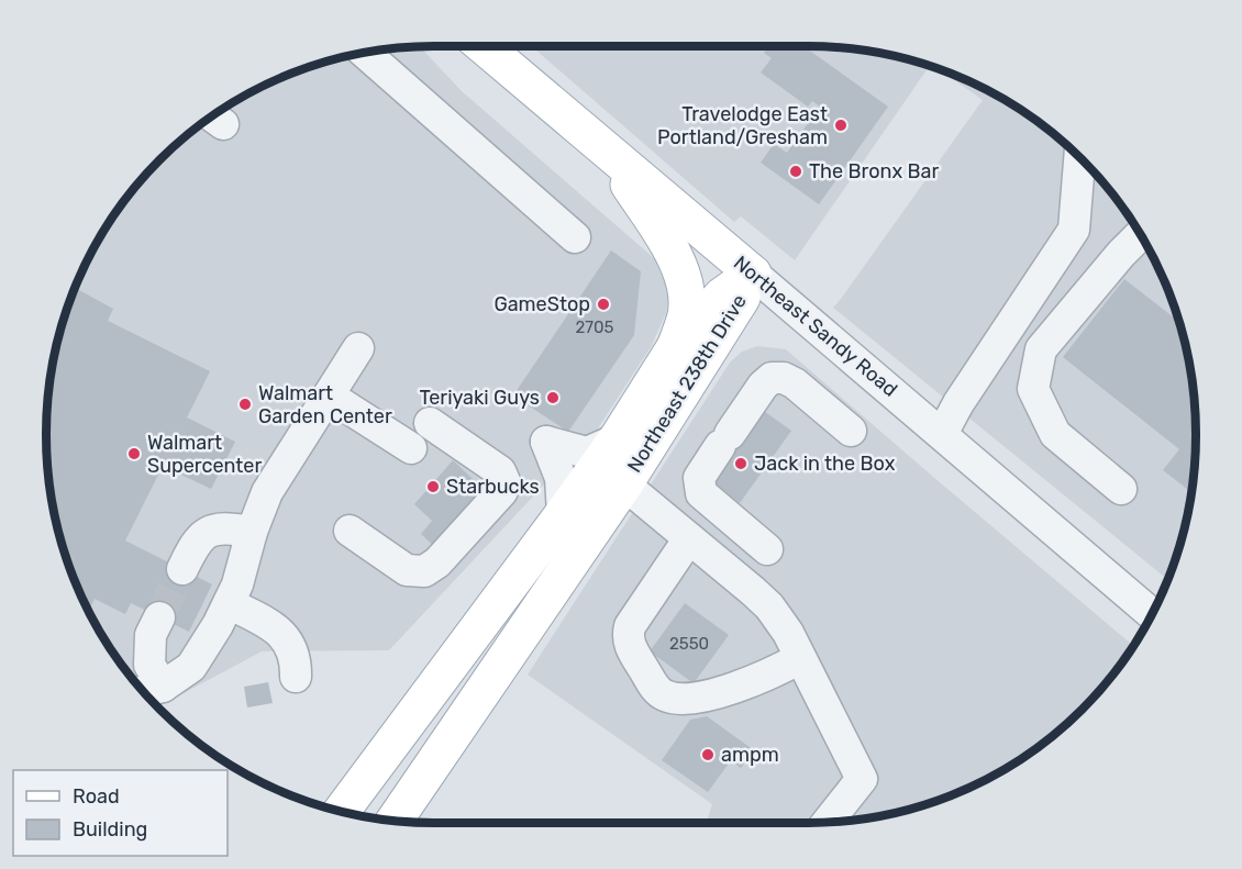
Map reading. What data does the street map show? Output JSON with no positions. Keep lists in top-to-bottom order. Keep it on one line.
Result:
{"streets":{"main road":["Northeast Sandy Road","Northeast 238th Drive"]},"crossings":[["Northeast Sandy Road","Northeast 238th Drive"]],"places":["Travelodge East Portland/Gresham","The Bronx Bar","GameStop","Teriyaki Guys","Walmart Garden Center","Walmart Supercenter","Jack in the Box","Starbucks","ampm"],"house_numbers":["2705","2550"],"legend":["Road","Building"]}
